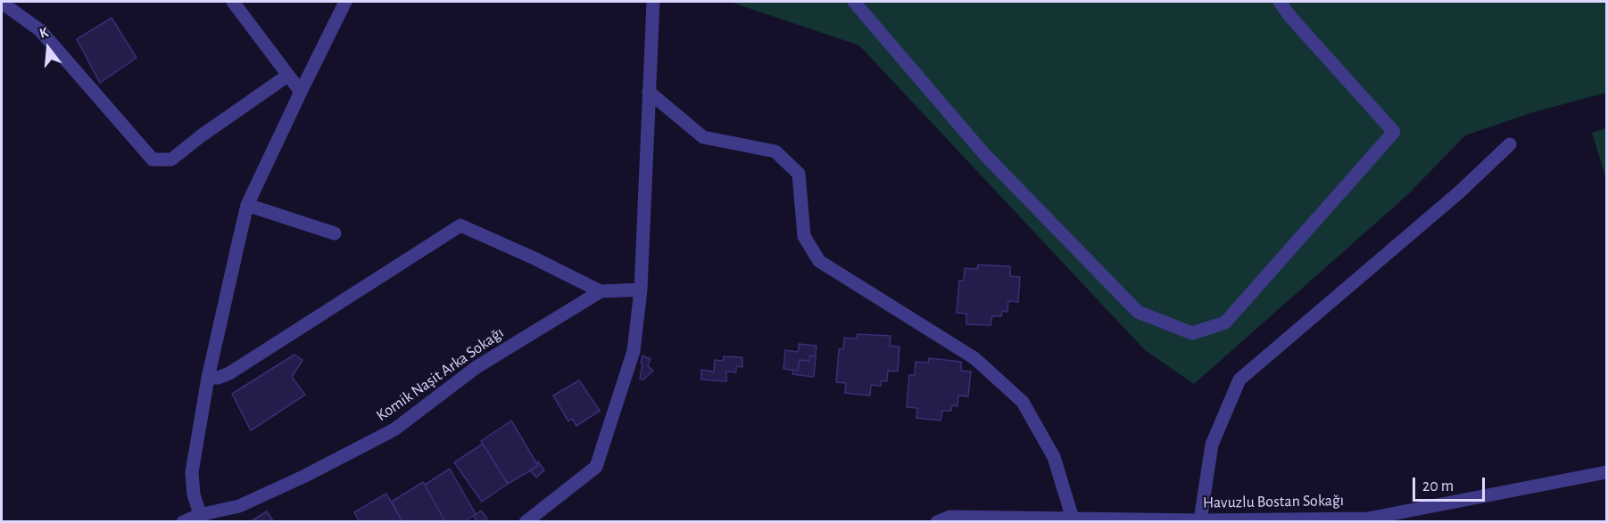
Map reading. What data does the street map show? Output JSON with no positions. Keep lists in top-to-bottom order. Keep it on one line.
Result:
{"streets":{"street":["Komik Naşit Arka Sokağı","Havuzlu Bostan Sokağı"]},"scale_bar":"20 m","north":"top"}
